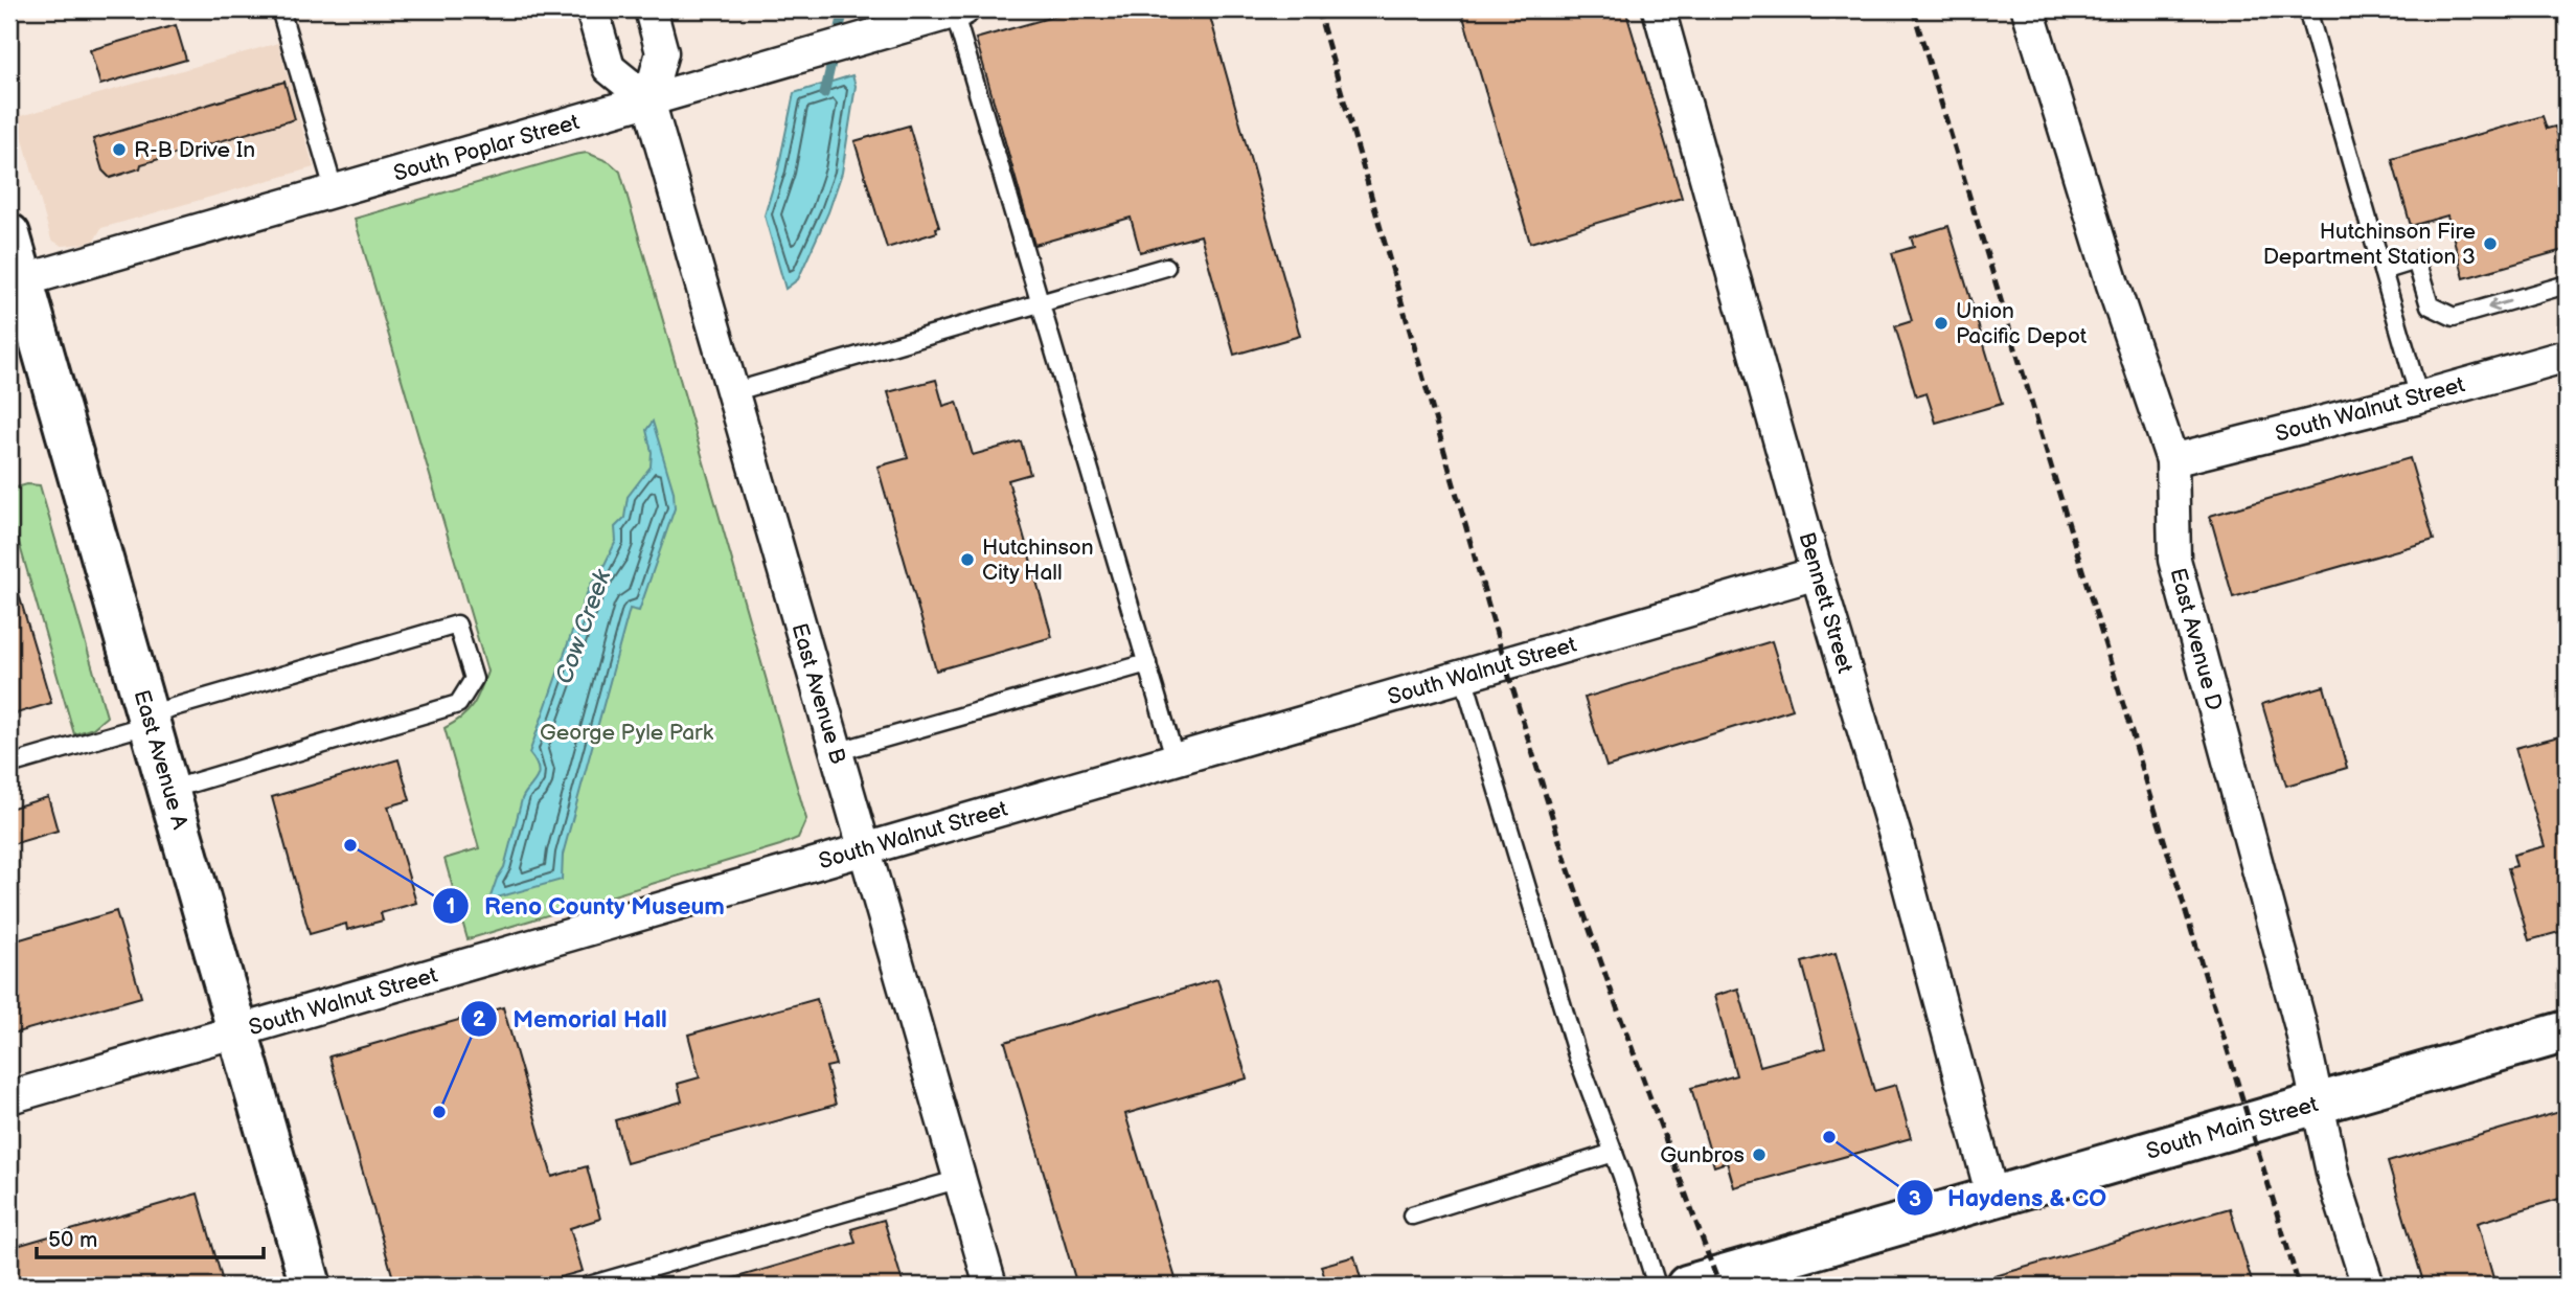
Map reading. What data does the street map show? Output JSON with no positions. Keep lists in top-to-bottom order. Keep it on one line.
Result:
{"streets":{"main road":["East Avenue A","South Main Street"],"street":["South Poplar Street","South Walnut Street","Bennett Street","East Avenue D","East Avenue B"]},"crossings":[["South Poplar Street","East Avenue B"],["South Poplar Street","East Avenue A"],["South Walnut Street","Bennett Street"],["South Walnut Street","East Avenue D"],["South Walnut Street","East Avenue B"],["South Walnut Street","East Avenue A"],["Bennett Street","South Main Street"],["East Avenue D","South Main Street"]],"water":["Cow Creek"],"parks":["George Pyle Park"],"places":["R-B Drive In","Hutchinson Fire Department Station 3","Union Pacific Depot","Hutchinson City Hall","Reno County Museum","Memorial Hall","Haydens & CO","Gunbros"],"scale_bar":"50 m"}
